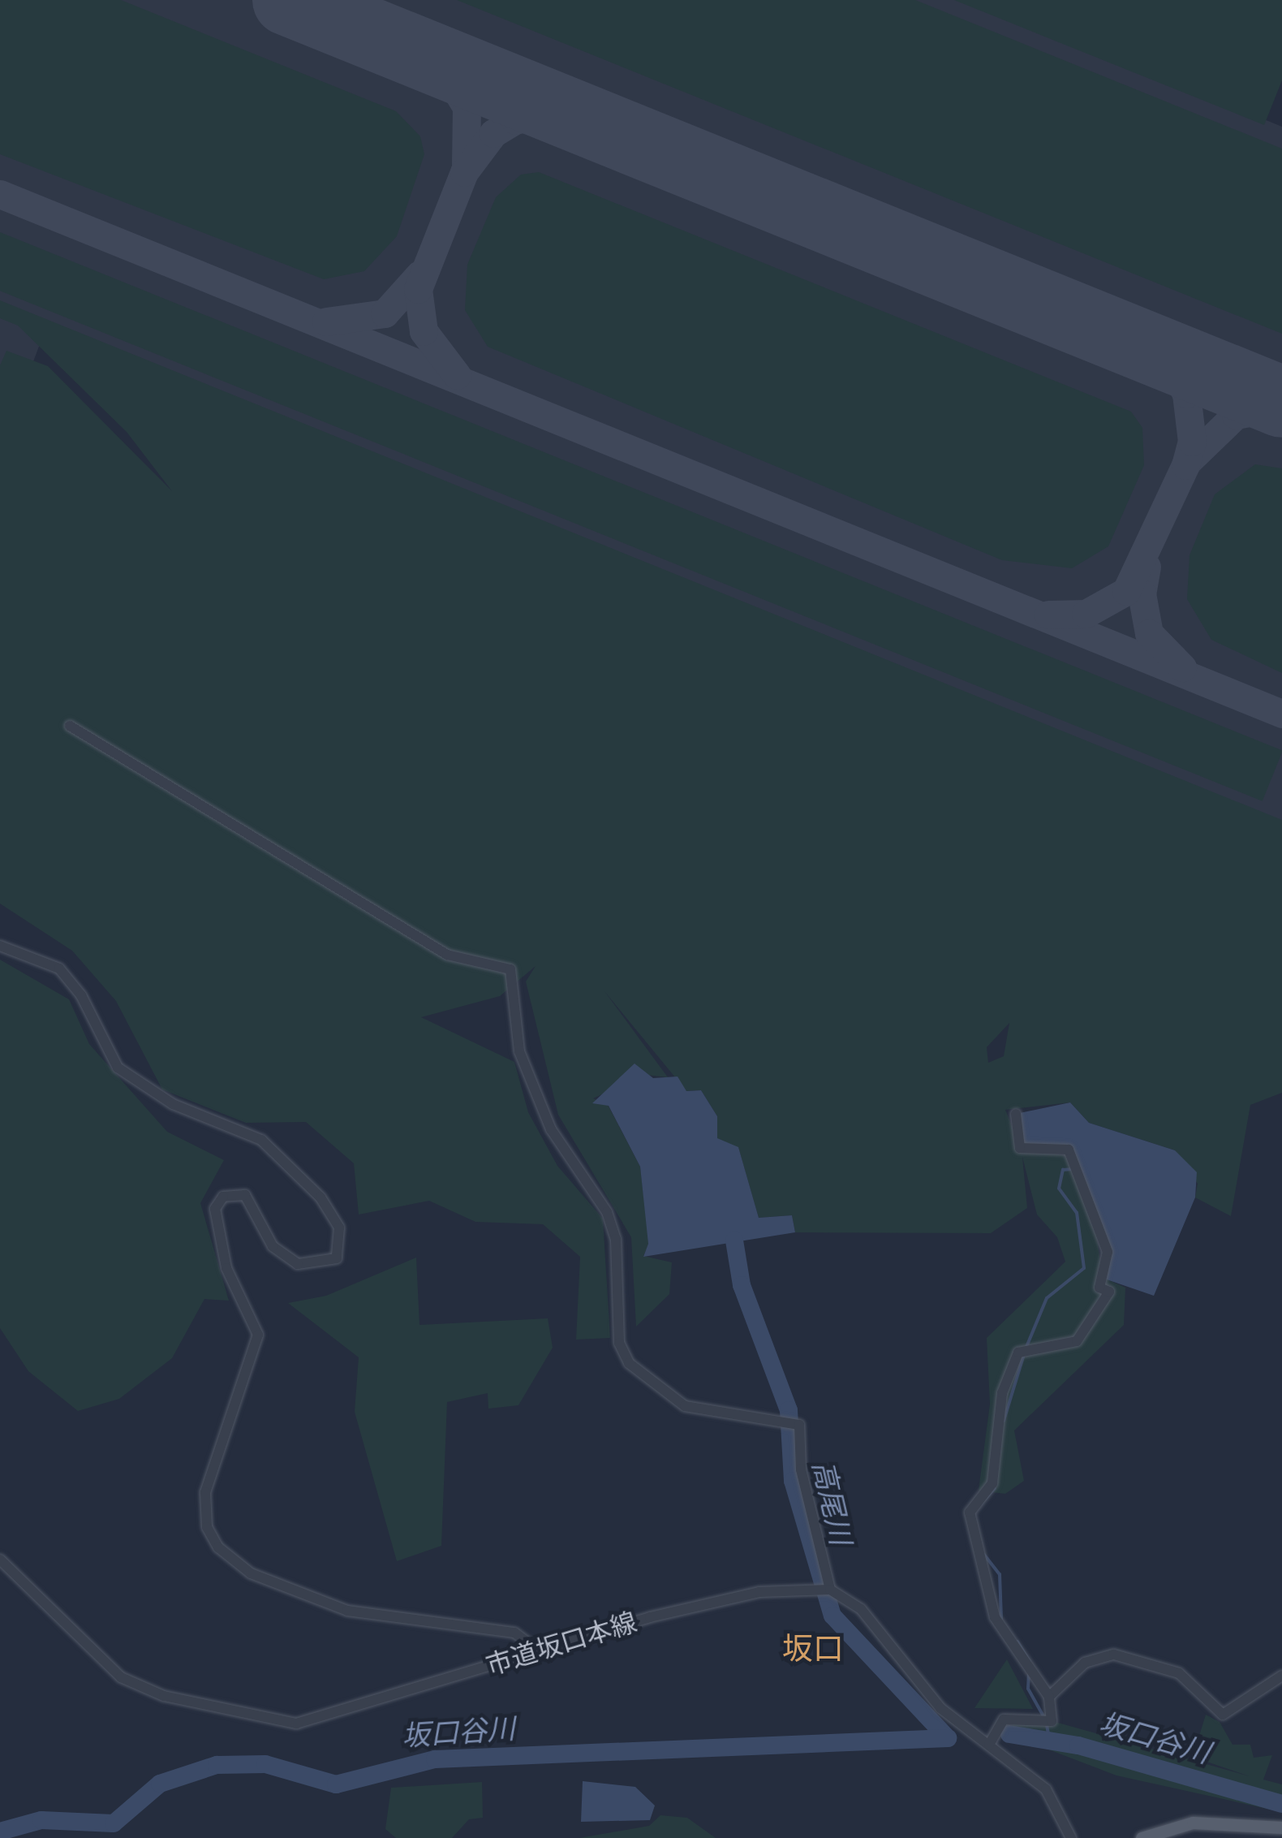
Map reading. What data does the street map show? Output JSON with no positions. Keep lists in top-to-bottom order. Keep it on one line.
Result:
{"streets":{"street":["市道坂口本線"]},"districts":["坂口"],"water":["高尾川","坂口谷川"]}
